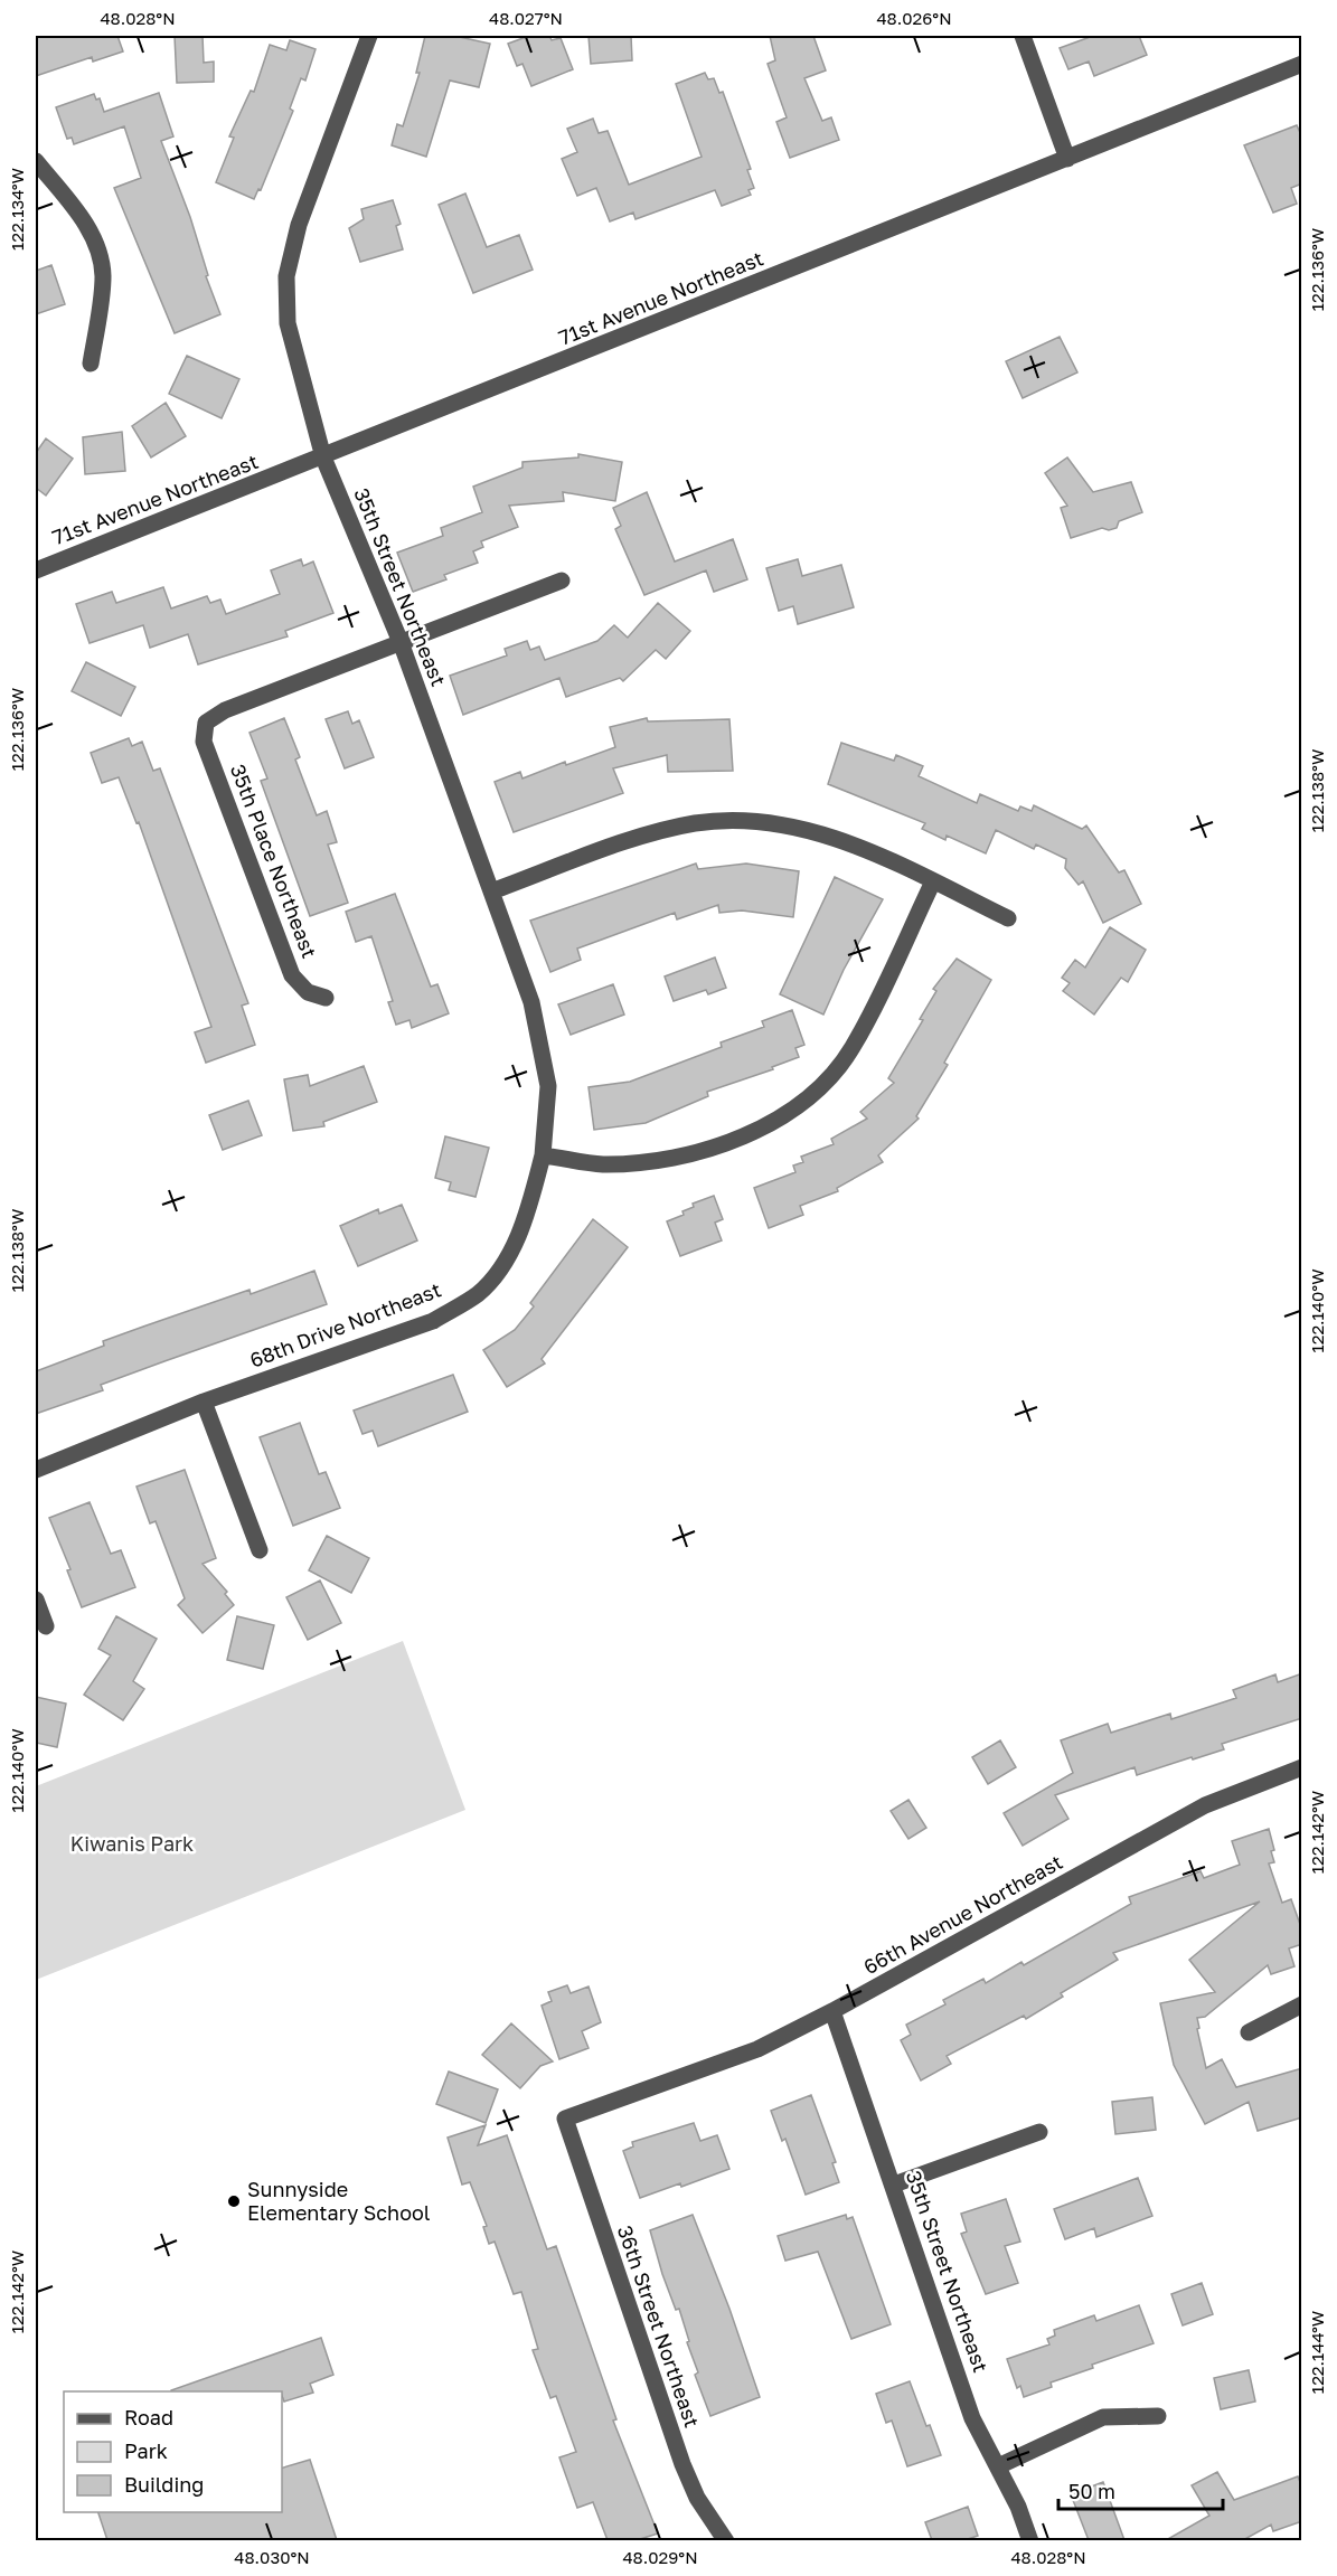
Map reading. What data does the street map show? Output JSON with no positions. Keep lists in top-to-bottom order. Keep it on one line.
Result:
{"streets":{"street":["71st Avenue Northeast","35th Street Northeast","35th Place Northeast","68th Drive Northeast","66th Avenue Northeast","36th Street Northeast"]},"crossings":[["71st Avenue Northeast","35th Street Northeast"],["35th Street Northeast","35th Place Northeast"],["35th Street Northeast","68th Drive Northeast"],["35th Street Northeast","66th Avenue Northeast"],["66th Avenue Northeast","36th Street Northeast"]],"parks":["Kiwanis Park"],"places":["Sunnyside Elementary School"],"legend":["Road","Park","Building"],"scale_bar":"50 m","coordinates":["48.028°N","48.027°N","48.026°N","122.134°W","122.136°W","122.138°W","122.140°W","122.142°W","122.144°W","48.030°N","48.029°N"]}
